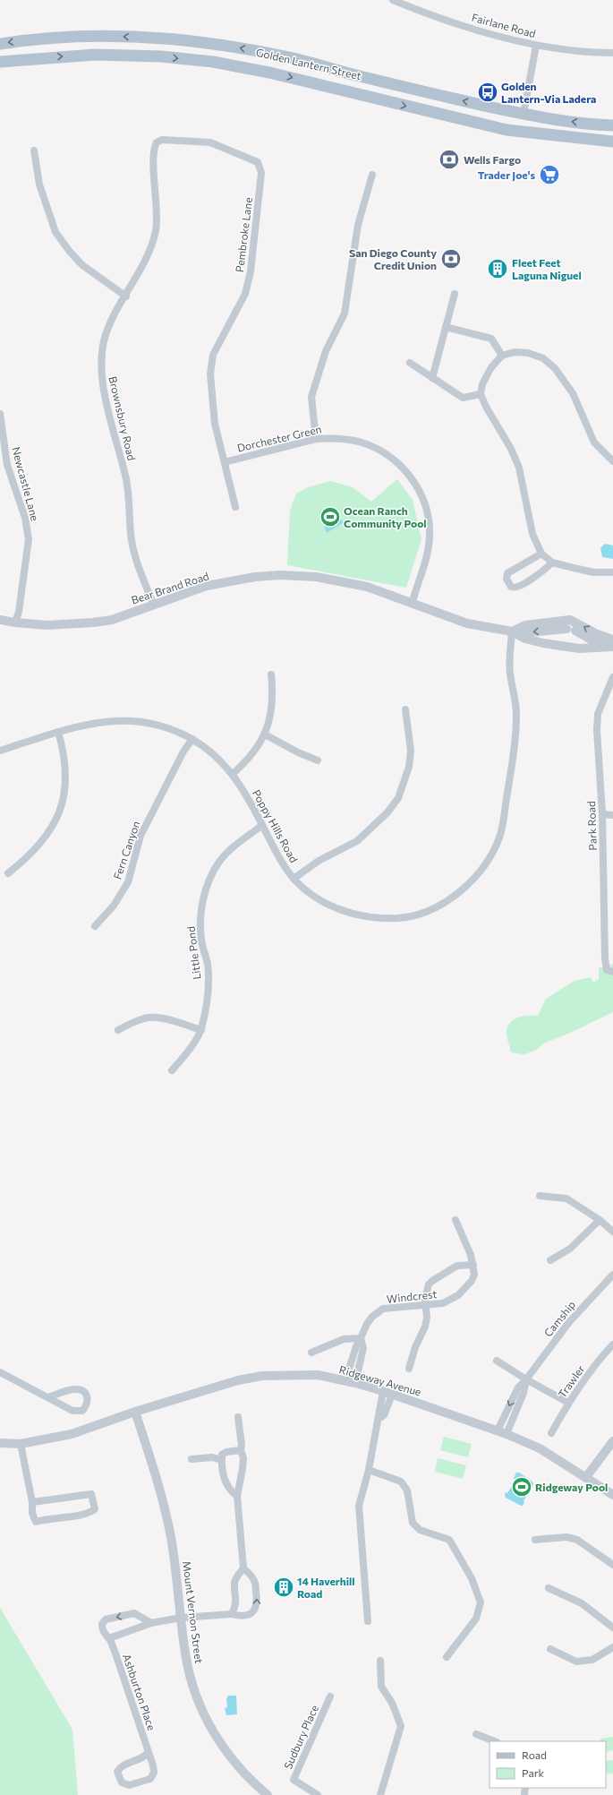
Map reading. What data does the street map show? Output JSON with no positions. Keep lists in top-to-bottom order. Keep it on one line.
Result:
{"streets":{"main road":["Golden Lantern Street"],"street":["Fairlane Road","Pembroke Lane","Brownsbury Road","Dorchester Green","Newcastle Lane","Bear Brand Road","Poppy Hills Road","Park Road","Fern Canyon","Little Pond","Windcrest","Camship","Ridgeway Avenue","Trawler","Mount Vernon Street","Ashburton Place","Sudbury Place"]},"crossings":[["Pembroke Lane","Brownsbury Road"],["Pembroke Lane","Dorchester Green"],["Brownsbury Road","Bear Brand Road"],["Dorchester Green","Bear Brand Road"],["Newcastle Lane","Bear Brand Road"],["Bear Brand Road","Poppy Hills Road"],["Poppy Hills Road","Fern Canyon"],["Poppy Hills Road","Little Pond"],["Windcrest","Ridgeway Avenue"],["Camship","Ridgeway Avenue"],["Ridgeway Avenue","Mount Vernon Street"]],"places":{"bus stop":["Golden Lantern-Via Ladera"],"bank":["Wells Fargo","San Diego County Credit Union"],"supermarket":["Trader Joe's"],"building":["Fleet Feet Laguna Niguel","14 Haverhill Road"],"sports":["Ocean Ranch Community Pool","Ridgeway Pool"]},"legend":["Road","Park"]}
